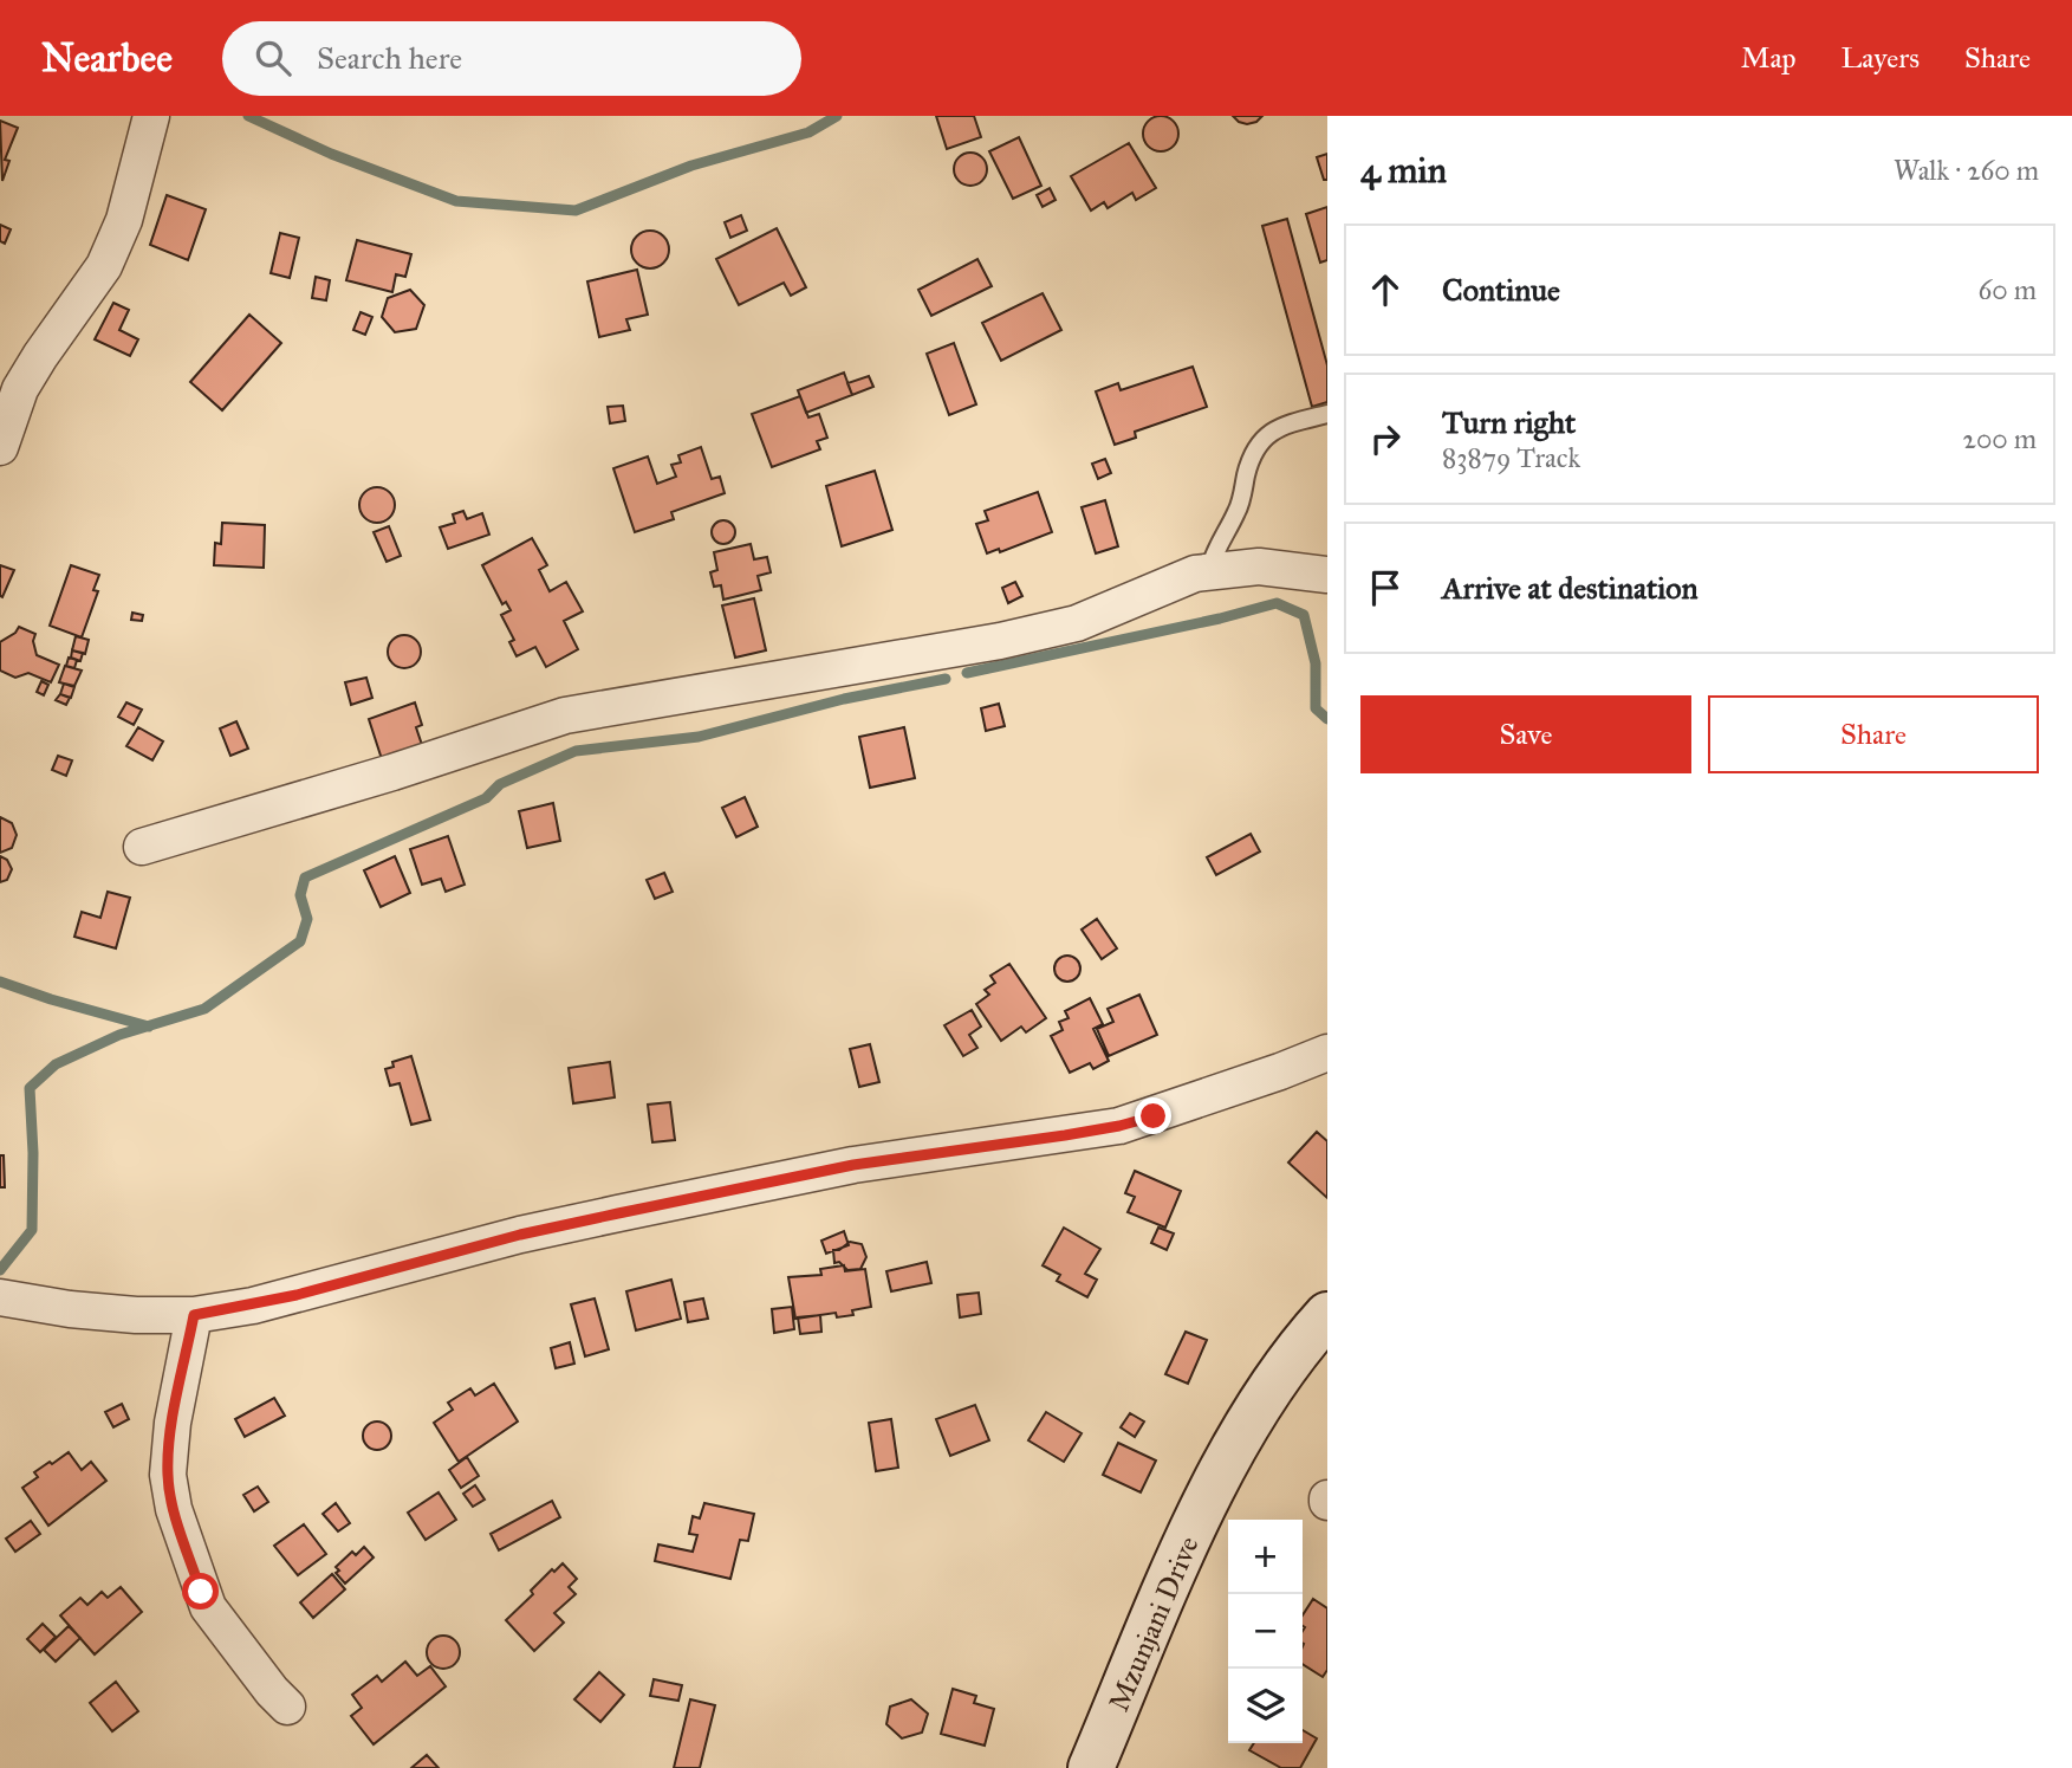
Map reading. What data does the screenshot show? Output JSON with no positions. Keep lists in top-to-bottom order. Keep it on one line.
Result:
{"streets":{"main road":["Mzunjani Drive"]},"page":{"header":"Nearbee","search":"Search here","nav":["Map","Layers","Share"],"heading":["4 min","Walk · 260 m"],"list":[["Continue","60 m"],["Turn right","83879 Track","200 m"],"Arrive at destination"],"buttons":["Save","Share"],"map_buttons":["+","−"]}}
